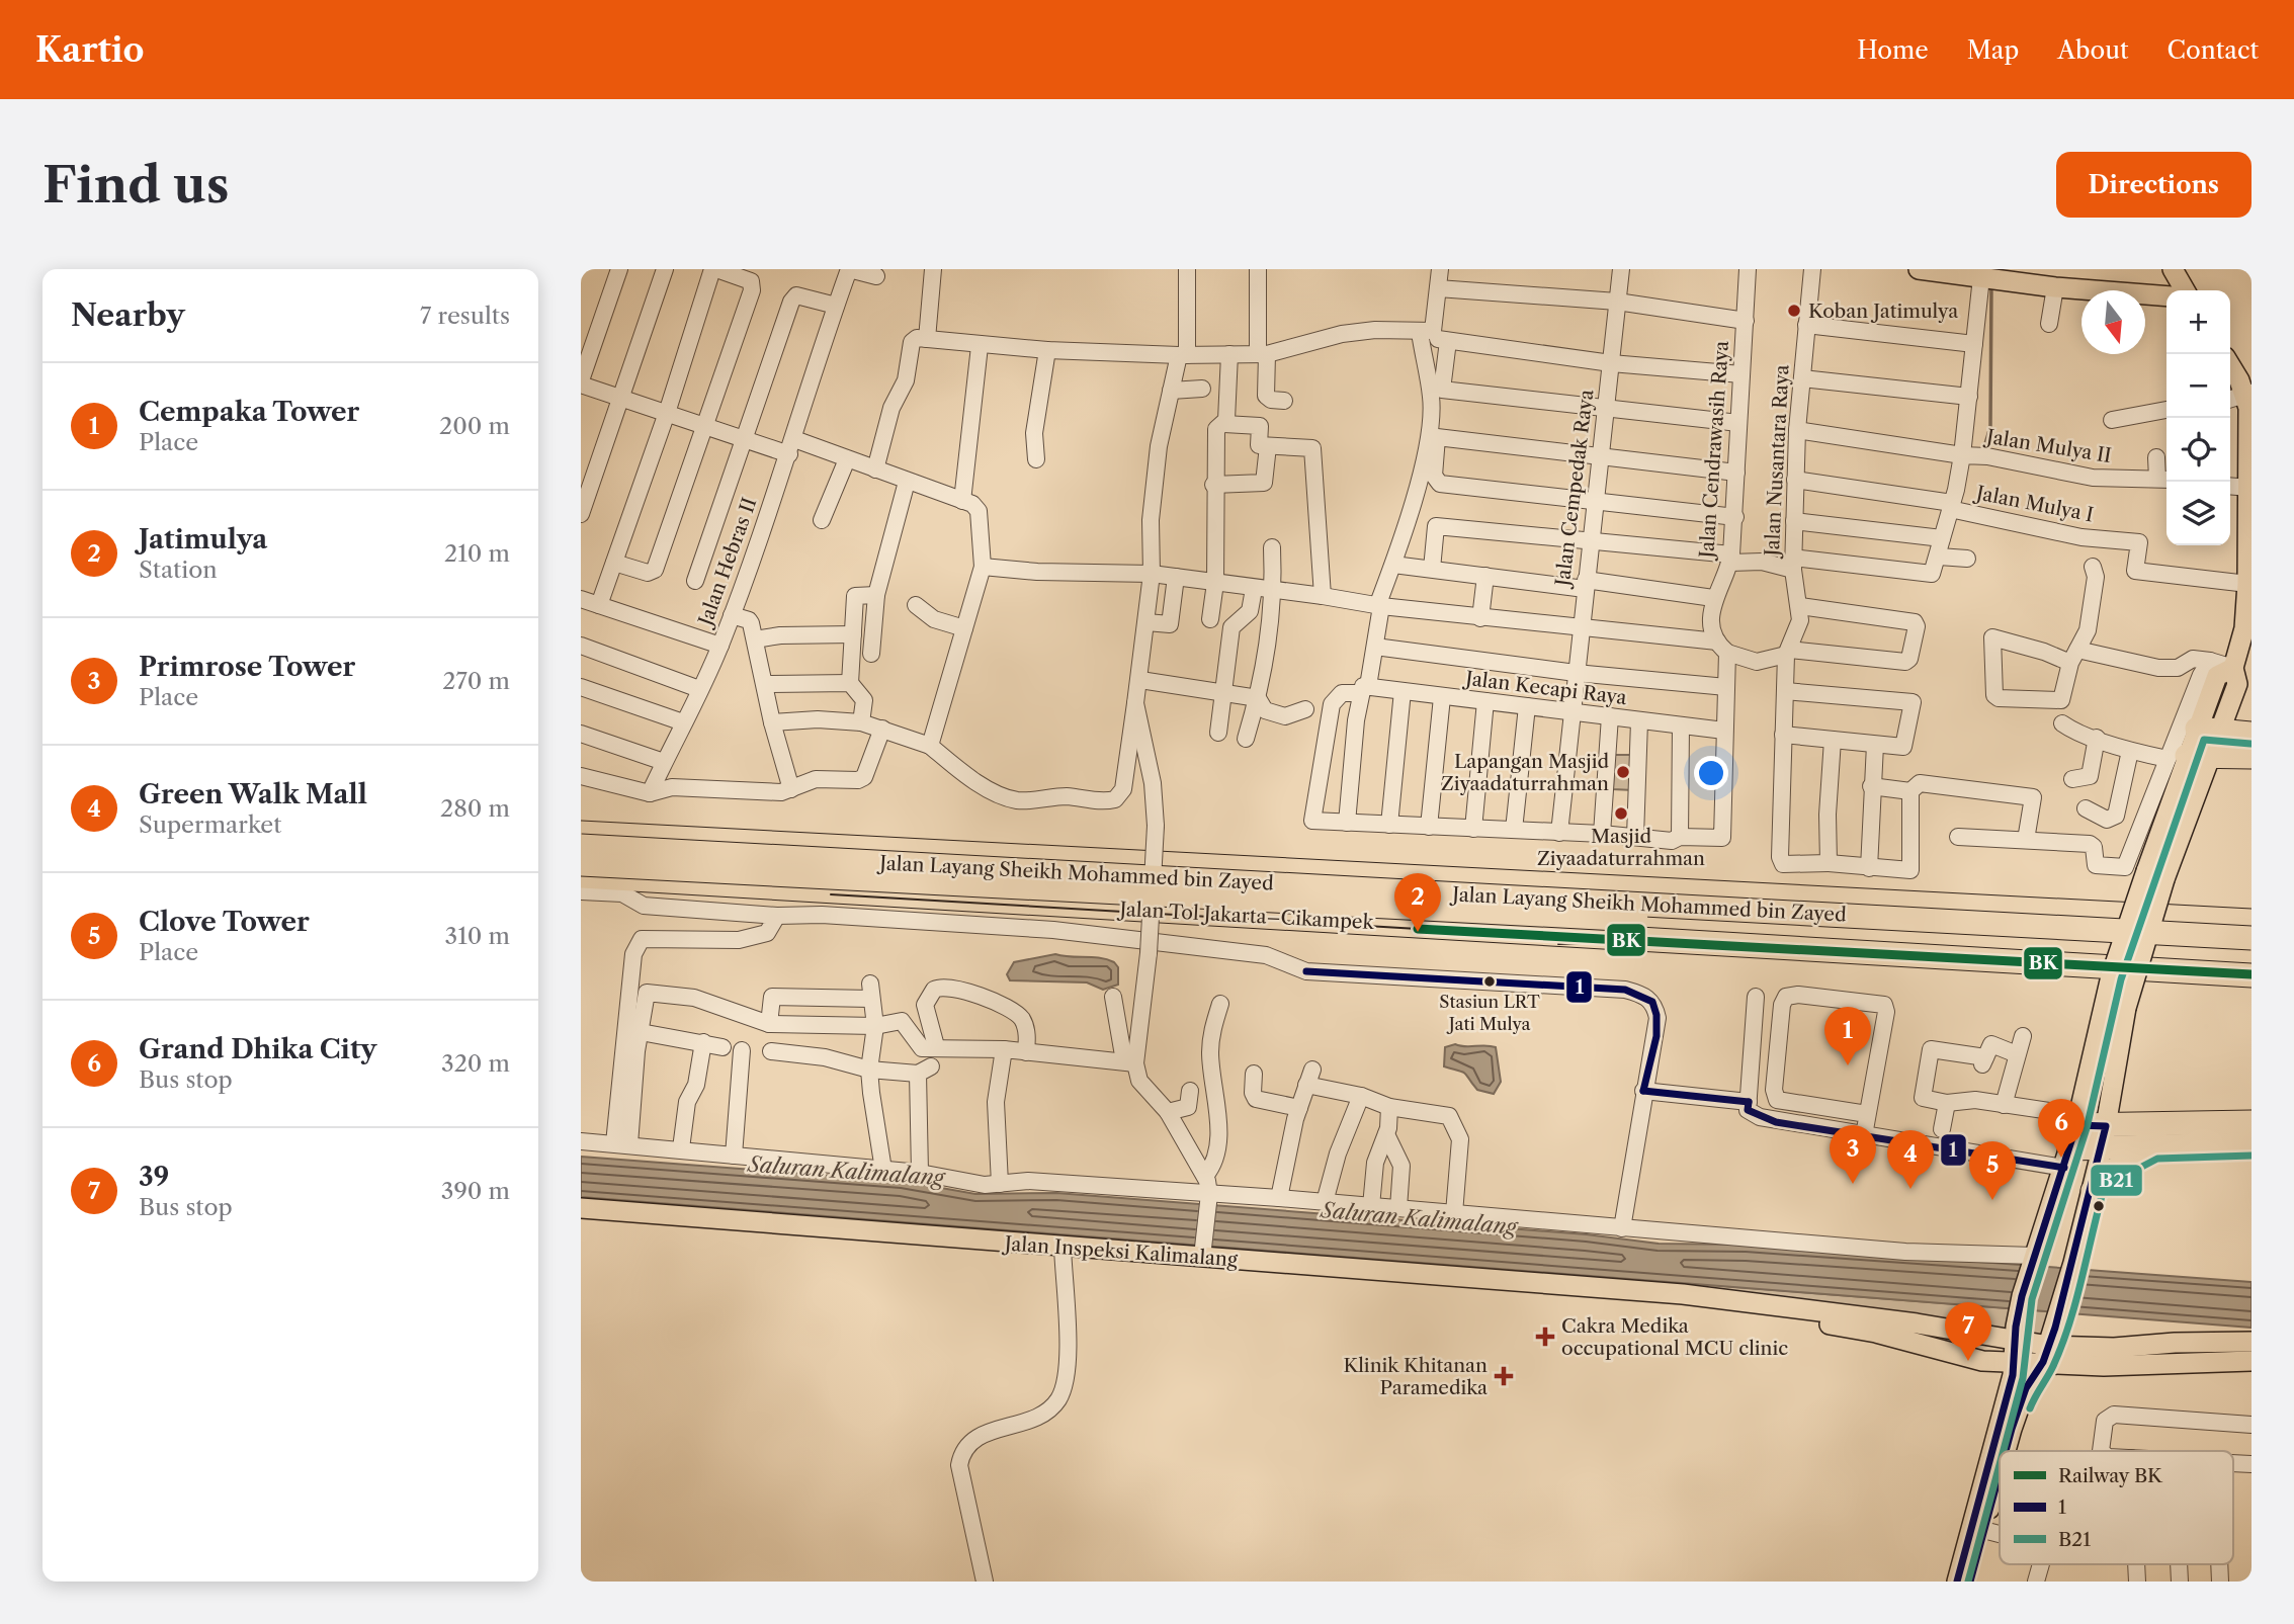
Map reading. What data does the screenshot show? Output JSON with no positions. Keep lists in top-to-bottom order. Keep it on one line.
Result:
{"streets":{"highway":["Jalan Layang Sheikh Mohammed bin Zayed","Jalan Tol Jakarta–Cikampek"],"main road":["Jalan Inspeksi Kalimalang"],"street":["Jalan Mulya II","Jalan Cendrawasih Raya","Jalan Nusantara Raya","Jalan Cempedak Raya","Jalan Mulya I","Jalan Hebras II","Jalan Kecapi Raya"]},"crossings":[["Jalan Mulya II","Jalan Nusantara Raya"],["Jalan Cendrawasih Raya","Jalan Nusantara Raya"],["Jalan Cendrawasih Raya","Jalan Kecapi Raya"],["Jalan Cempedak Raya","Jalan Kecapi Raya"]],"water":["Saluran Kalimalang"],"places":{"other":["Koban Jatimulya","Lapangan Masjid Ziyaadaturrahman","Masjid Ziyaadaturrahman","Stasiun LRT Jati Mulya"],"health":["Cakra Medika occupational MCU clinic","Klinik Khitanan Paramedika"]},"lines":["transit line B21","rail line BK","transit line 1"],"legend":["Railway BK","1","B21"],"north":"bottom","page":{"header":"Kartio","nav":["Home","Map","About","Contact"],"buttons":"Directions","title":"Find us","heading":["Nearby","7 results"],"map_buttons":["+","−"],"list":[{"mark":"1","name":"Cempaka Tower","note":"Place","value":"200 m"},{"mark":"2","name":"Jatimulya","note":"Station","value":"210 m"},{"mark":"3","name":"Primrose Tower","note":"Place","value":"270 m"},{"mark":"4","name":"Green Walk Mall","note":"Supermarket","value":"280 m"},{"mark":"5","name":"Clove Tower","note":"Place","value":"310 m"},{"mark":"6","name":"Grand Dhika City","note":"Bus stop","value":"320 m"},{"mark":"7","name":"39","note":"Bus stop","value":"390 m"}],"pins":["2","1","6","3","4","5","7"]}}
